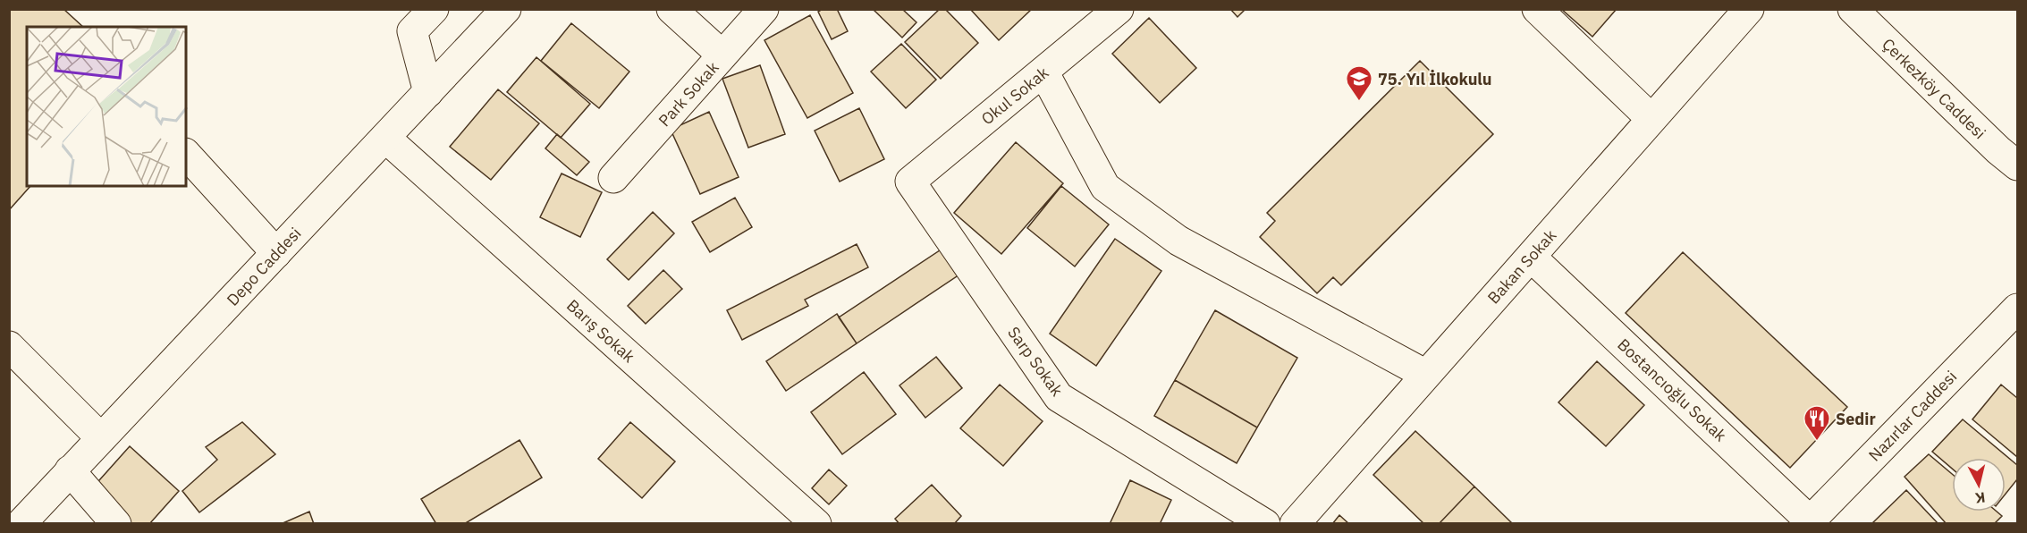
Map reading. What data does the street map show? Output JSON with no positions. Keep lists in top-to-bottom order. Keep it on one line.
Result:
{"streets":{"street":["Çerkezköy Caddesi","Park Sokak","Okul Sokak","Depo Caddesi","Bakan Sokak","Barış Sokak","Sarp Sokak","Bostancıoğlu Sokak","Nazırlar Caddesi"]},"crossings":[["Okul Sokak","Sarp Sokak"],["Depo Caddesi","Barış Sokak"],["Bakan Sokak","Bostancıoğlu Sokak"],["Bostancıoğlu Sokak","Nazırlar Caddesi"]],"places":{"school or university":["75. Yıl İlkokulu"],"restaurant":["Sedir"]},"north":"bottom"}
